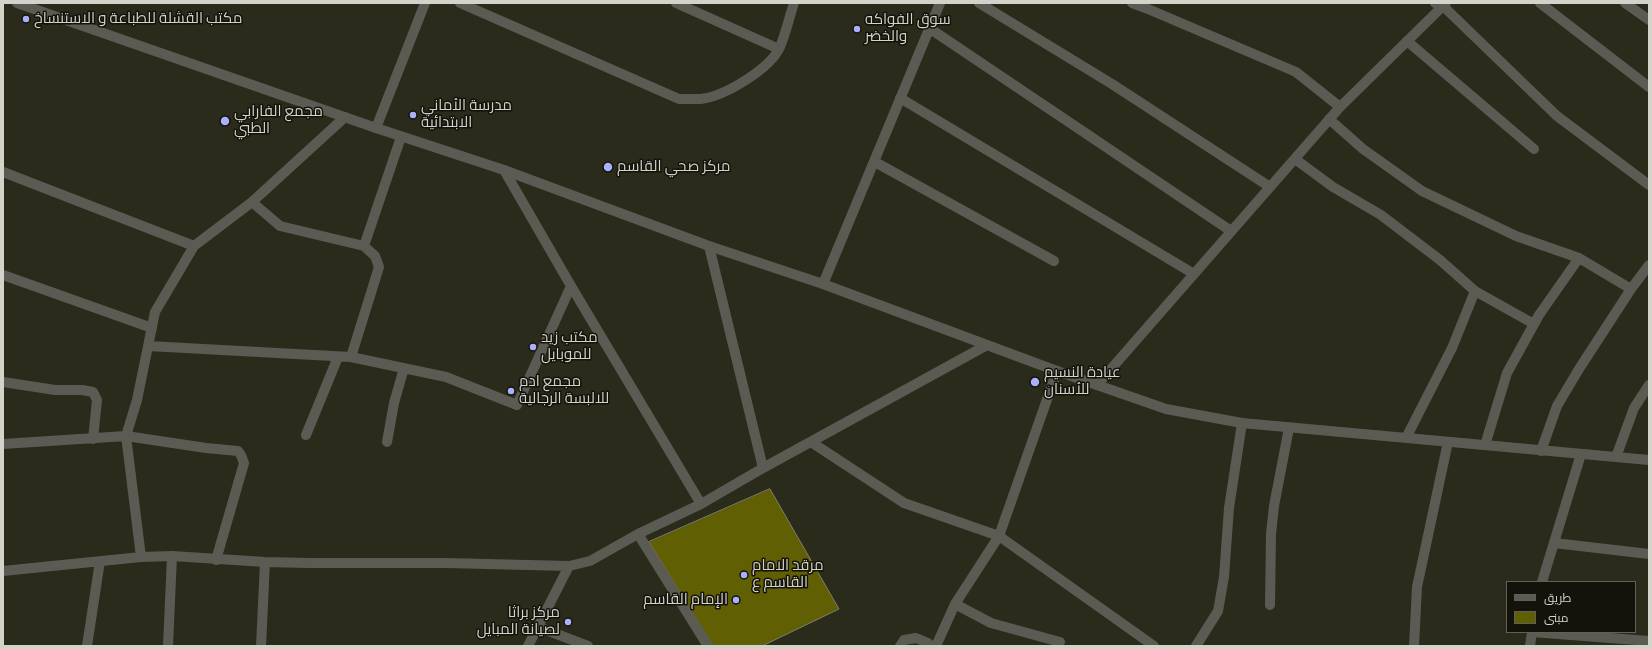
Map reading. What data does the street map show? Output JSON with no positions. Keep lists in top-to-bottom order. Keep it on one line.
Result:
{"places":["مكتب القشلة للطباعة و الاستنساخ","سوق الفواكه والخضر","مدرسة الأماني الابتدائية","مجمع الفارابي الطبي","مركز صحي القاسم","مكتب زيد للموبايل","عيادة النسيم للأسنان","مجمع ادم للالبسة الرجالية","مرقد الامام القاسم ع","الإمام القاسم","مركز براثا لصيانة المبايل"],"legend":["طريق","مبنى"]}
